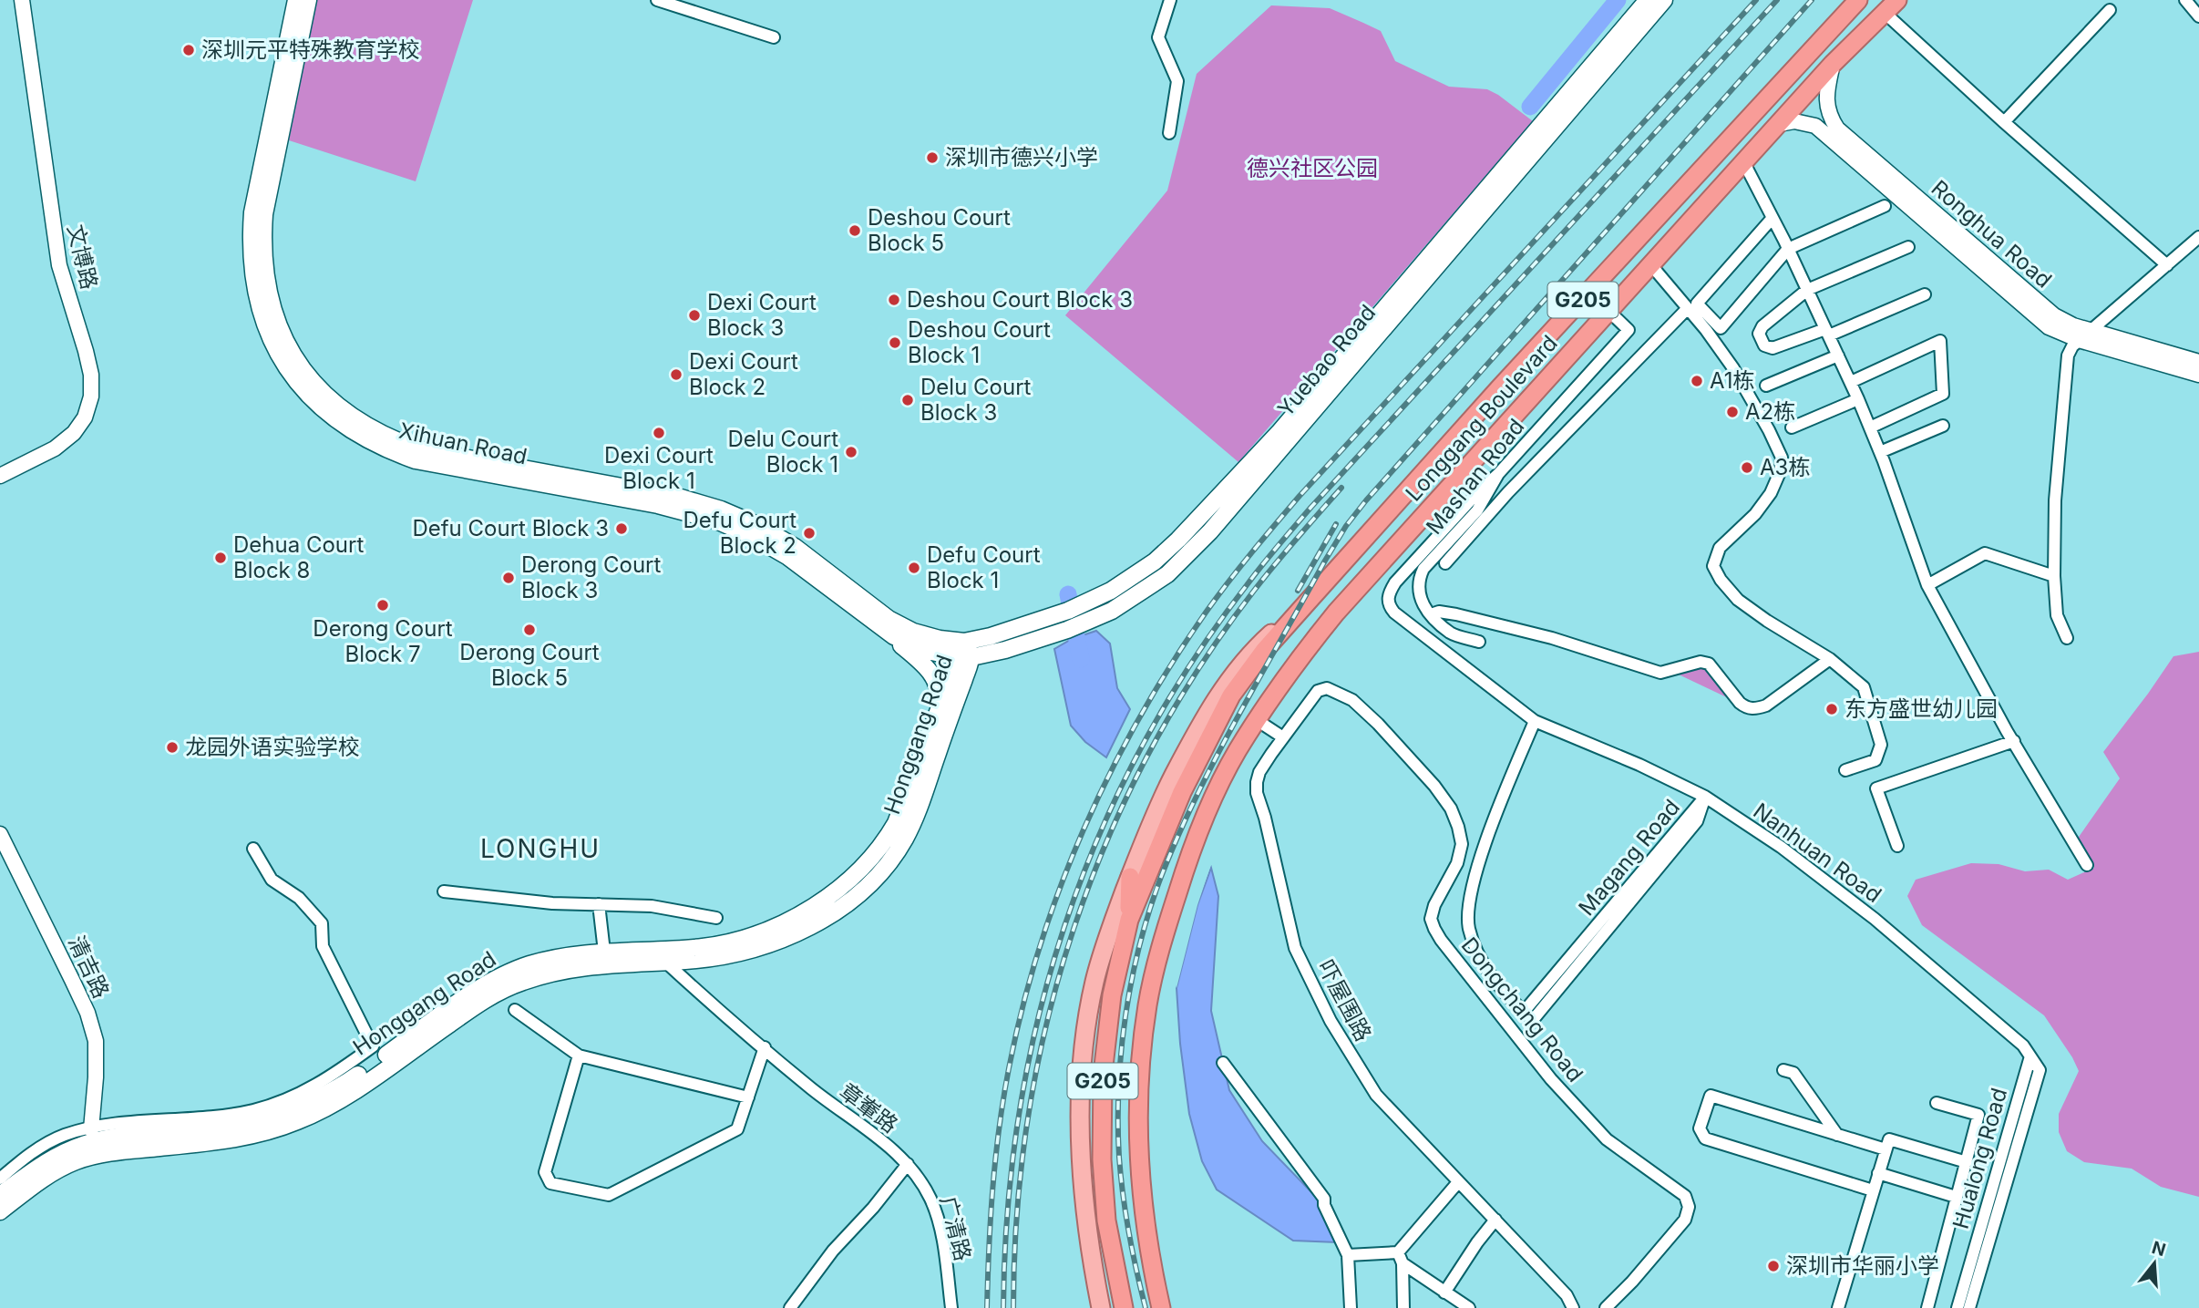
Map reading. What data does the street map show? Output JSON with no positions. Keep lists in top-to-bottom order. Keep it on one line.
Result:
{"streets":{"highway":["G205","Longgang Boulevard"],"main road":["Yuebao Road","Xihuan Road","Honggang Road"],"street":["Ronghua Road","文博路","Mashan Road","Nanhuan Road","Magang Road","清吉路","吓屋围路","Dongchang Road","章輋路","Hualong Road","广清路"]},"crossings":[["Ronghua Road","Longgang Boulevard"],["G205","Longgang Boulevard"],["Yuebao Road","Xihuan Road"],["Yuebao Road","Honggang Road"],["Longgang Boulevard","Mashan Road"],["Xihuan Road","Honggang Road"],["Mashan Road","Nanhuan Road"],["Honggang Road","章輋路"],["Nanhuan Road","Magang Road"],["Nanhuan Road","Hualong Road"],["吓屋围路","Dongchang Road"],["章輋路","广清路"]],"districts":["LONGHU"],"parks":["德兴社区公园"],"places":["深圳元平特殊教育学校","深圳市德兴小学","Deshou Court Block 5","Deshou Court Block 3","Dexi Court Block 3","Deshou Court Block 1","Dexi Court Block 2","A1栋","Delu Court Block 3","A2栋","Dexi Court Block 1","Delu Court Block 1","A3栋","Defu Court Block 3","Defu Court Block 2","Dehua Court Block 8","Defu Court Block 1","Derong Court Block 3","Derong Court Block 7","Derong Court Block 5","东方盛世幼儿园","龙园外语实验学校","深圳市华丽小学"],"north":"top"}
